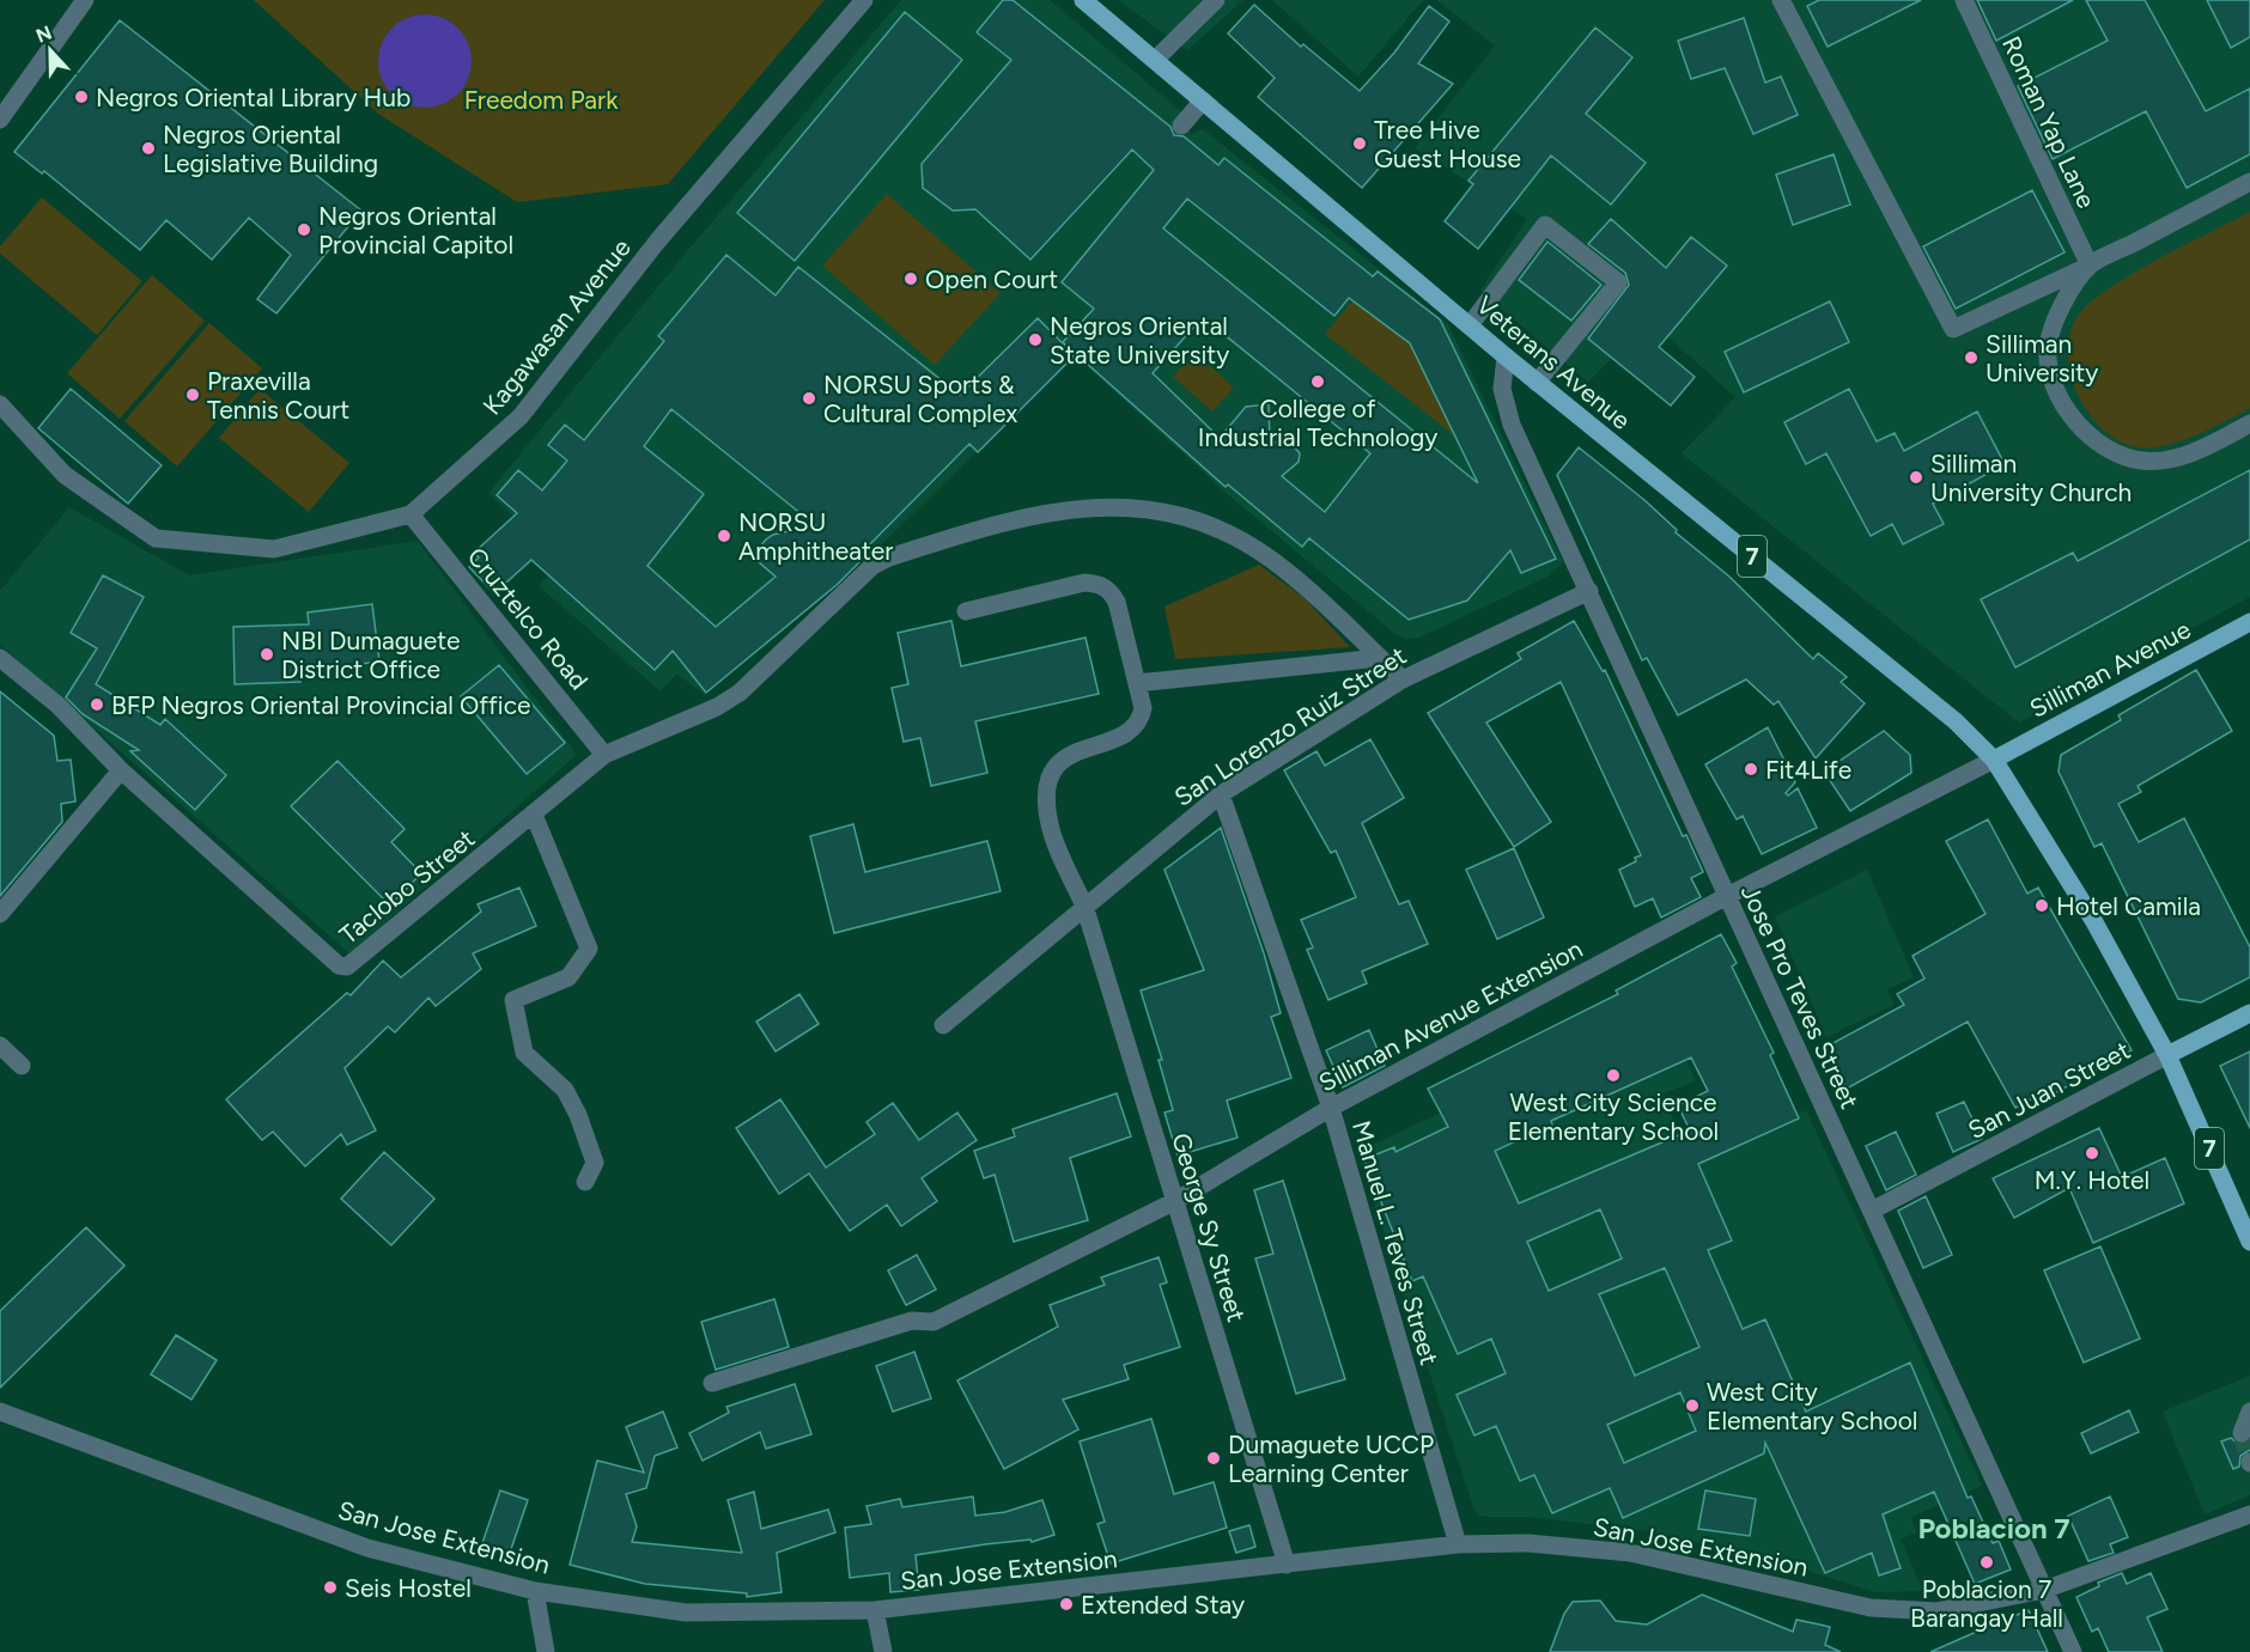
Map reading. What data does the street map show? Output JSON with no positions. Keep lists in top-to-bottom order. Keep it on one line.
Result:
{"streets":{"main road":["Veterans Avenue","7","Silliman Avenue","San Juan Street"],"street":["Roman Yap Lane","Kagawasan Avenue","Cruztelco Road","San Lorenzo Ruiz Street","Taclobo Street","Jose Pro Teves Street","Silliman Avenue Extension","George Sy Street","Manuel L. Teves Street","San Jose Extension"]},"crossings":[["Kagawasan Avenue","Cruztelco Road"],["Veterans Avenue","7"],["Veterans Avenue","Silliman Avenue"],["Veterans Avenue","Jose Pro Teves Street"],["Veterans Avenue","Silliman Avenue Extension"],["7","Silliman Avenue"],["7","Silliman Avenue Extension"],["7","San Juan Street"],["Cruztelco Road","Taclobo Street"],["Silliman Avenue","Silliman Avenue Extension"],["San Lorenzo Ruiz Street","Taclobo Street"],["San Lorenzo Ruiz Street","Jose Pro Teves Street"],["San Lorenzo Ruiz Street","George Sy Street"],["San Lorenzo Ruiz Street","Manuel L. Teves Street"],["Jose Pro Teves Street","Silliman Avenue Extension"],["Jose Pro Teves Street","San Juan Street"],["Jose Pro Teves Street","San Jose Extension"],["Silliman Avenue Extension","George Sy Street"],["Silliman Avenue Extension","Manuel L. Teves Street"],["George Sy Street","San Jose Extension"],["Manuel L. Teves Street","San Jose Extension"]],"districts":["Poblacion 7"],"parks":["Freedom Park"],"places":["Negros Oriental Library Hub","Tree Hive Guest House","Negros Oriental Legislative Building","Negros Oriental Provincial Capitol","Open Court","Negros Oriental State University","Silliman University","College of Industrial Technology","Praxevilla Tennis Court","NORSU Sports & Cultural Complex","Silliman University Church","NORSU Amphitheater","NBI Dumaguete District Office","BFP Negros Oriental Provincial Office","Fit4Life","Hotel Camila","West City Science Elementary School","M.Y. Hotel","West City Elementary School","Dumaguete UCCP Learning Center","Poblacion 7 Barangay Hall","Seis Hostel","Extended Stay"],"north":"top"}
